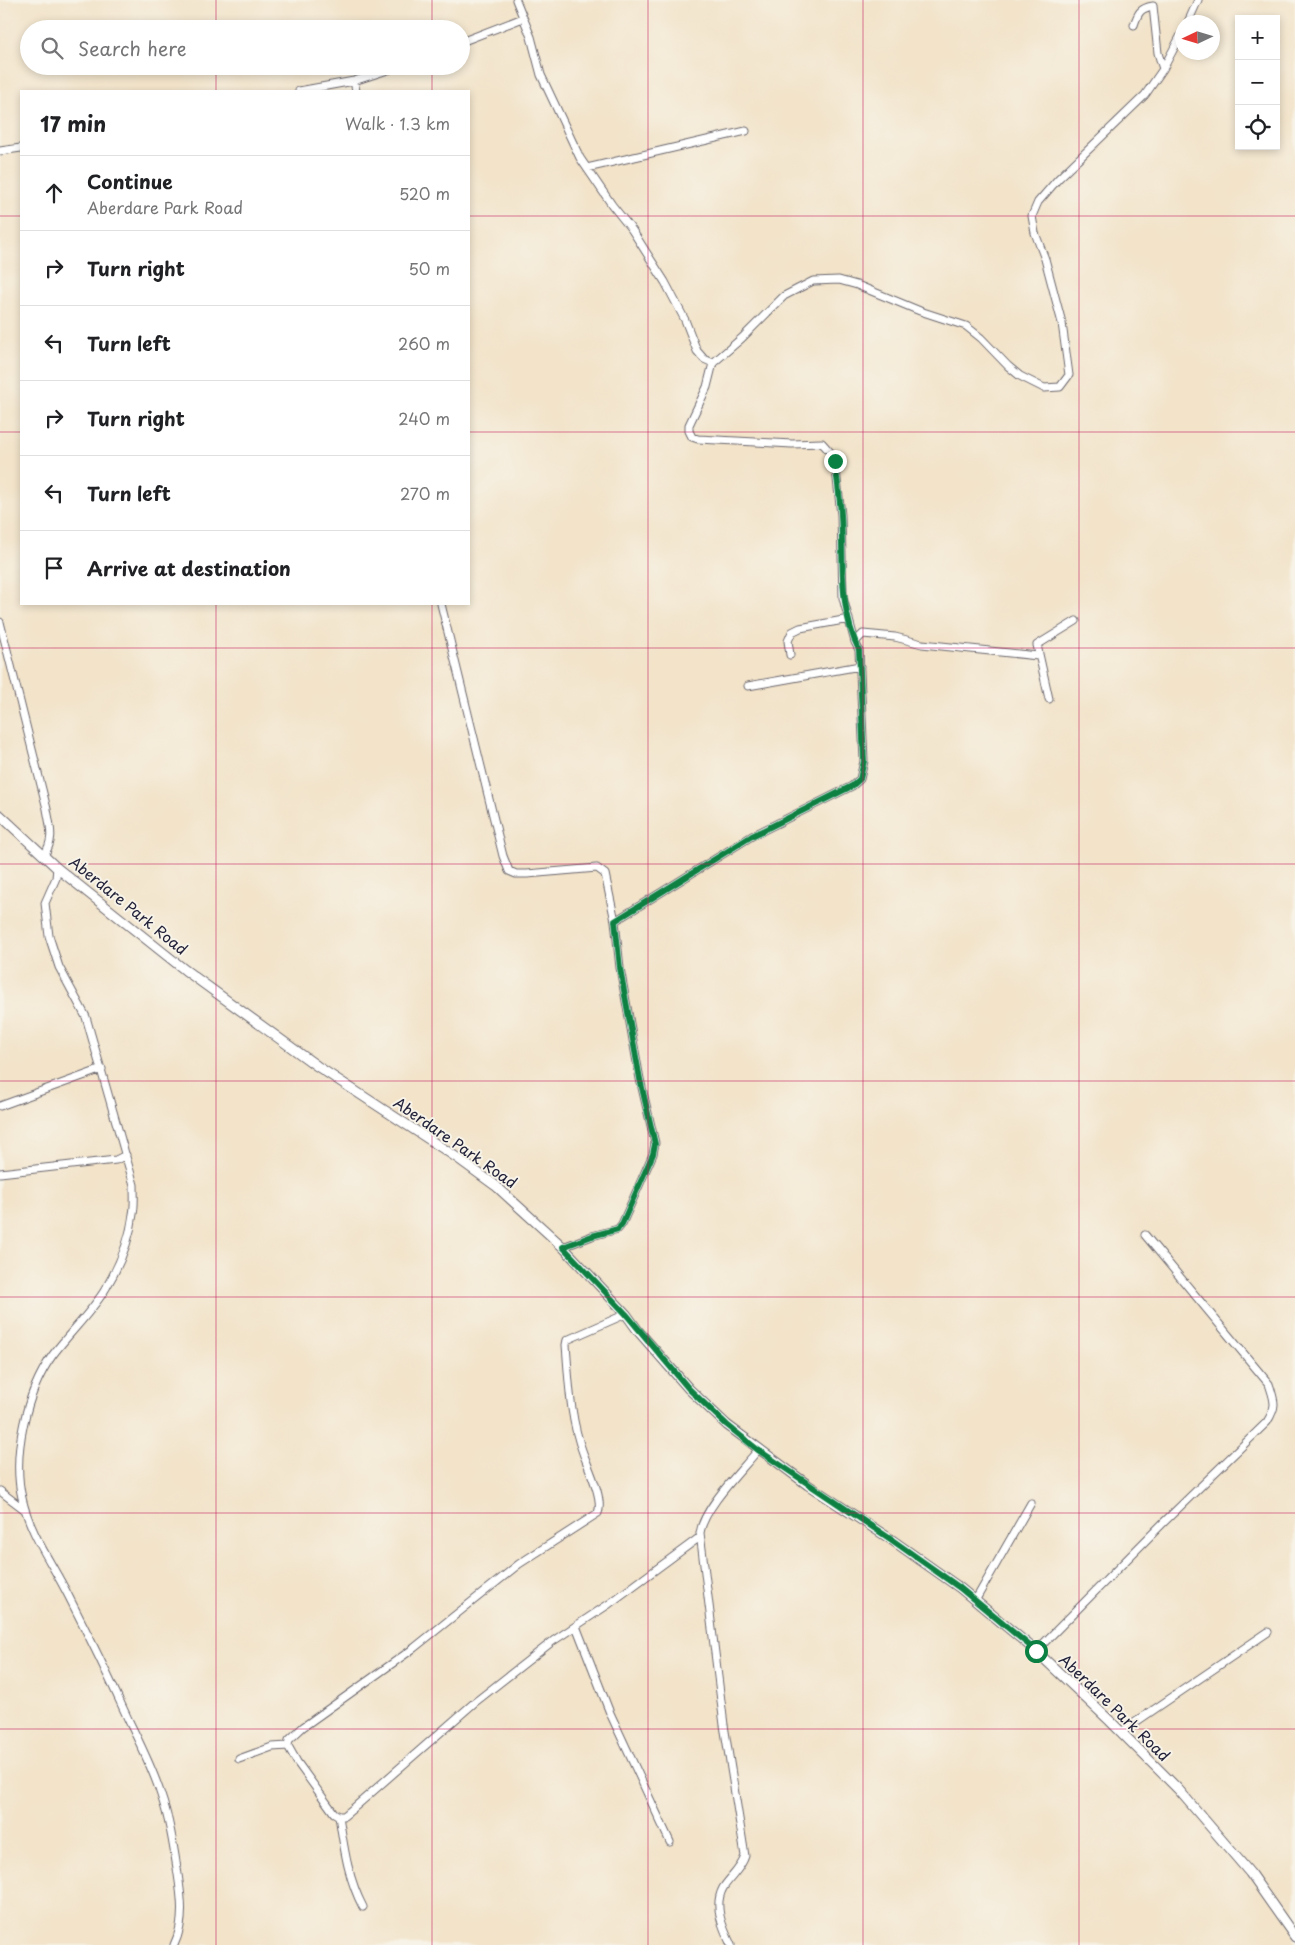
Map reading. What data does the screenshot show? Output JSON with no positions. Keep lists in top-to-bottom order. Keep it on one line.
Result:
{"streets":{"street":["Aberdare Park Road"]},"north":"left","page":{"map_buttons":["+","−"],"search":"Search here","heading":["17 min","Walk · 1.3 km"],"list":[["Continue","Aberdare Park Road","520 m"],["Turn right","50 m"],["Turn left","260 m"],["Turn right","240 m"],["Turn left","270 m"],"Arrive at destination"]}}
